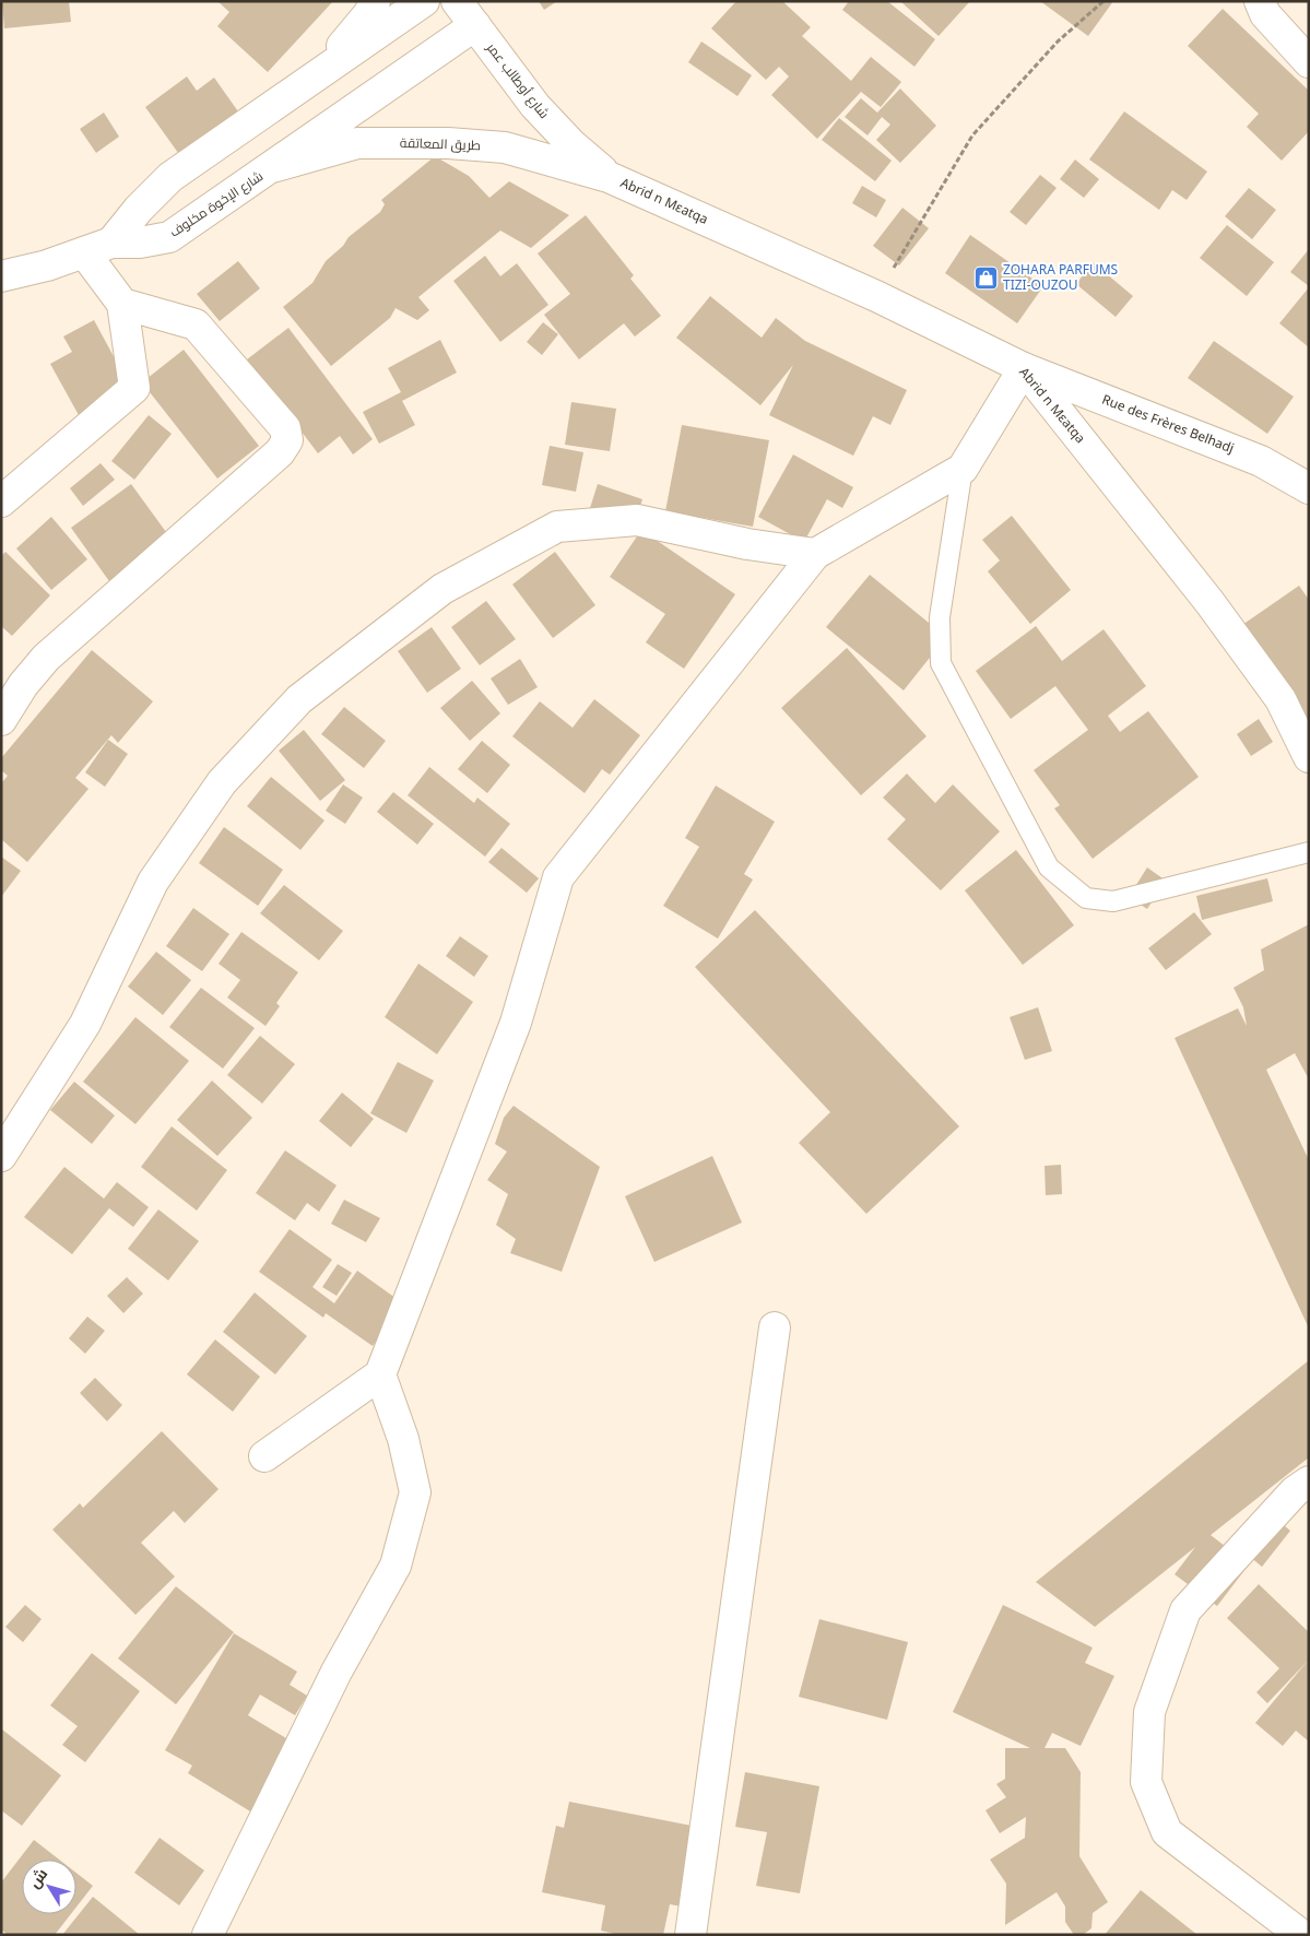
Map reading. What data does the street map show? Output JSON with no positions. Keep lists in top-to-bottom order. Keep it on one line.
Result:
{"streets":{"street":["شارع أوطالب عمر","طريق المعاتقة","Abrid n Mɛatqa","شارع الإخوة مخلوف","Rue des Frères Belhadj"]},"crossings":[["شارع أوطالب عمر","طريق المعاتقة"],["شارع أوطالب عمر","Abrid n Mɛatqa"],["شارع أوطالب عمر","شارع الإخوة مخلوف"],["طريق المعاتقة","Abrid n Mɛatqa"],["طريق المعاتقة","شارع الإخوة مخلوف"],["Abrid n Mɛatqa","Rue des Frères Belhadj"]],"places":{"shop":["ZOHARA PARFUMS TIZI-OUZOU"]},"north":"top left"}
